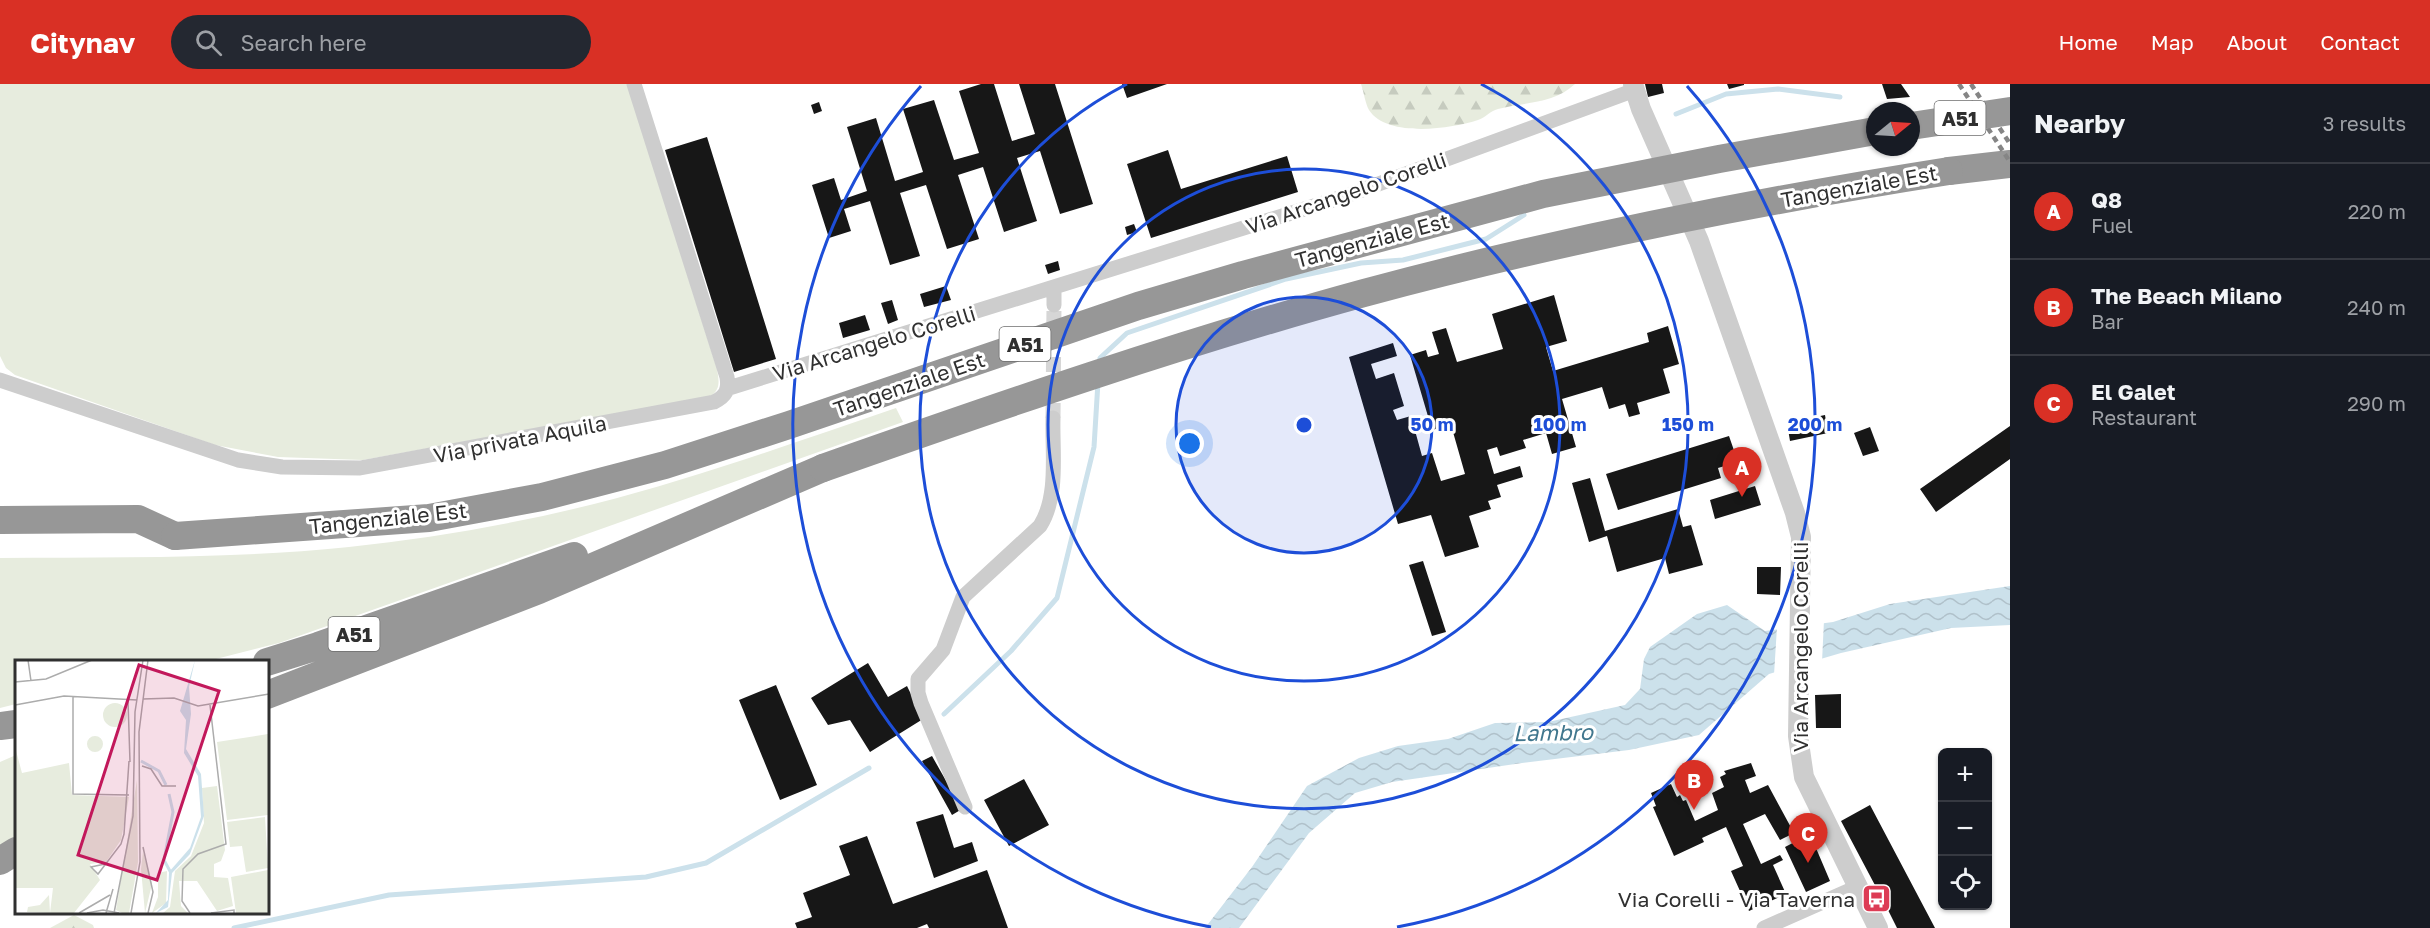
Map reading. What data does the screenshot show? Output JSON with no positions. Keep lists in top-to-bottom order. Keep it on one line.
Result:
{"streets":{"highway":["A51","Tangenziale Est"],"street":["Via Arcangelo Corelli","Via privata Aquila"]},"crossings":[["Via Arcangelo Corelli","Via privata Aquila"]],"water":["Lambro"],"places":{"bus stop":["Via Corelli - Via Taverna"]},"north":"right","page":{"header":"Citynav","search":"Search here","nav":["Home","Map","About","Contact"],"heading":["Nearby","3 results"],"list":[{"mark":"A","name":"Q8","note":"Fuel","value":"220 m"},{"mark":"B","name":"The Beach Milano","note":"Bar","value":"240 m"},{"mark":"C","name":"El Galet","note":"Restaurant","value":"290 m"}],"pins":["A","B","C"],"map_buttons":["+","−"]},"rings":["50 m","100 m","150 m","200 m"]}
